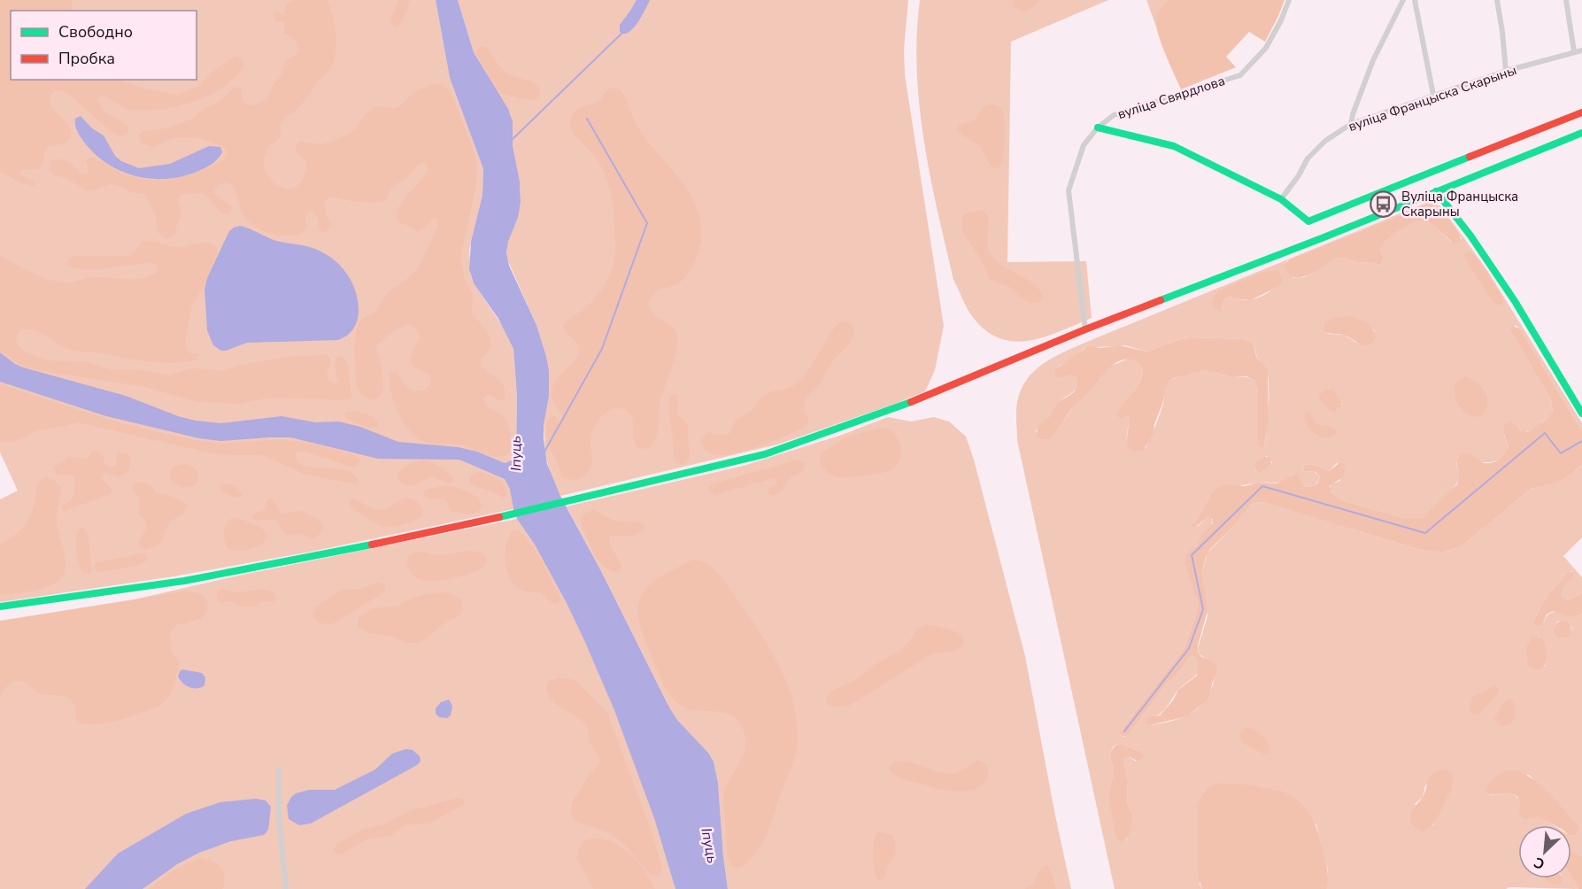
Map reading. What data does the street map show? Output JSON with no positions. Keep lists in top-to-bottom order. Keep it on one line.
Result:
{"streets":{"street":["вуліца Свярдлова","вуліца Францыска Скарыны"]},"water":["Іпуць"],"places":{"bus stop":["Вуліца Францыска Скарыны"]},"legend":["Свободно","Пробка"],"north":"bottom left"}
